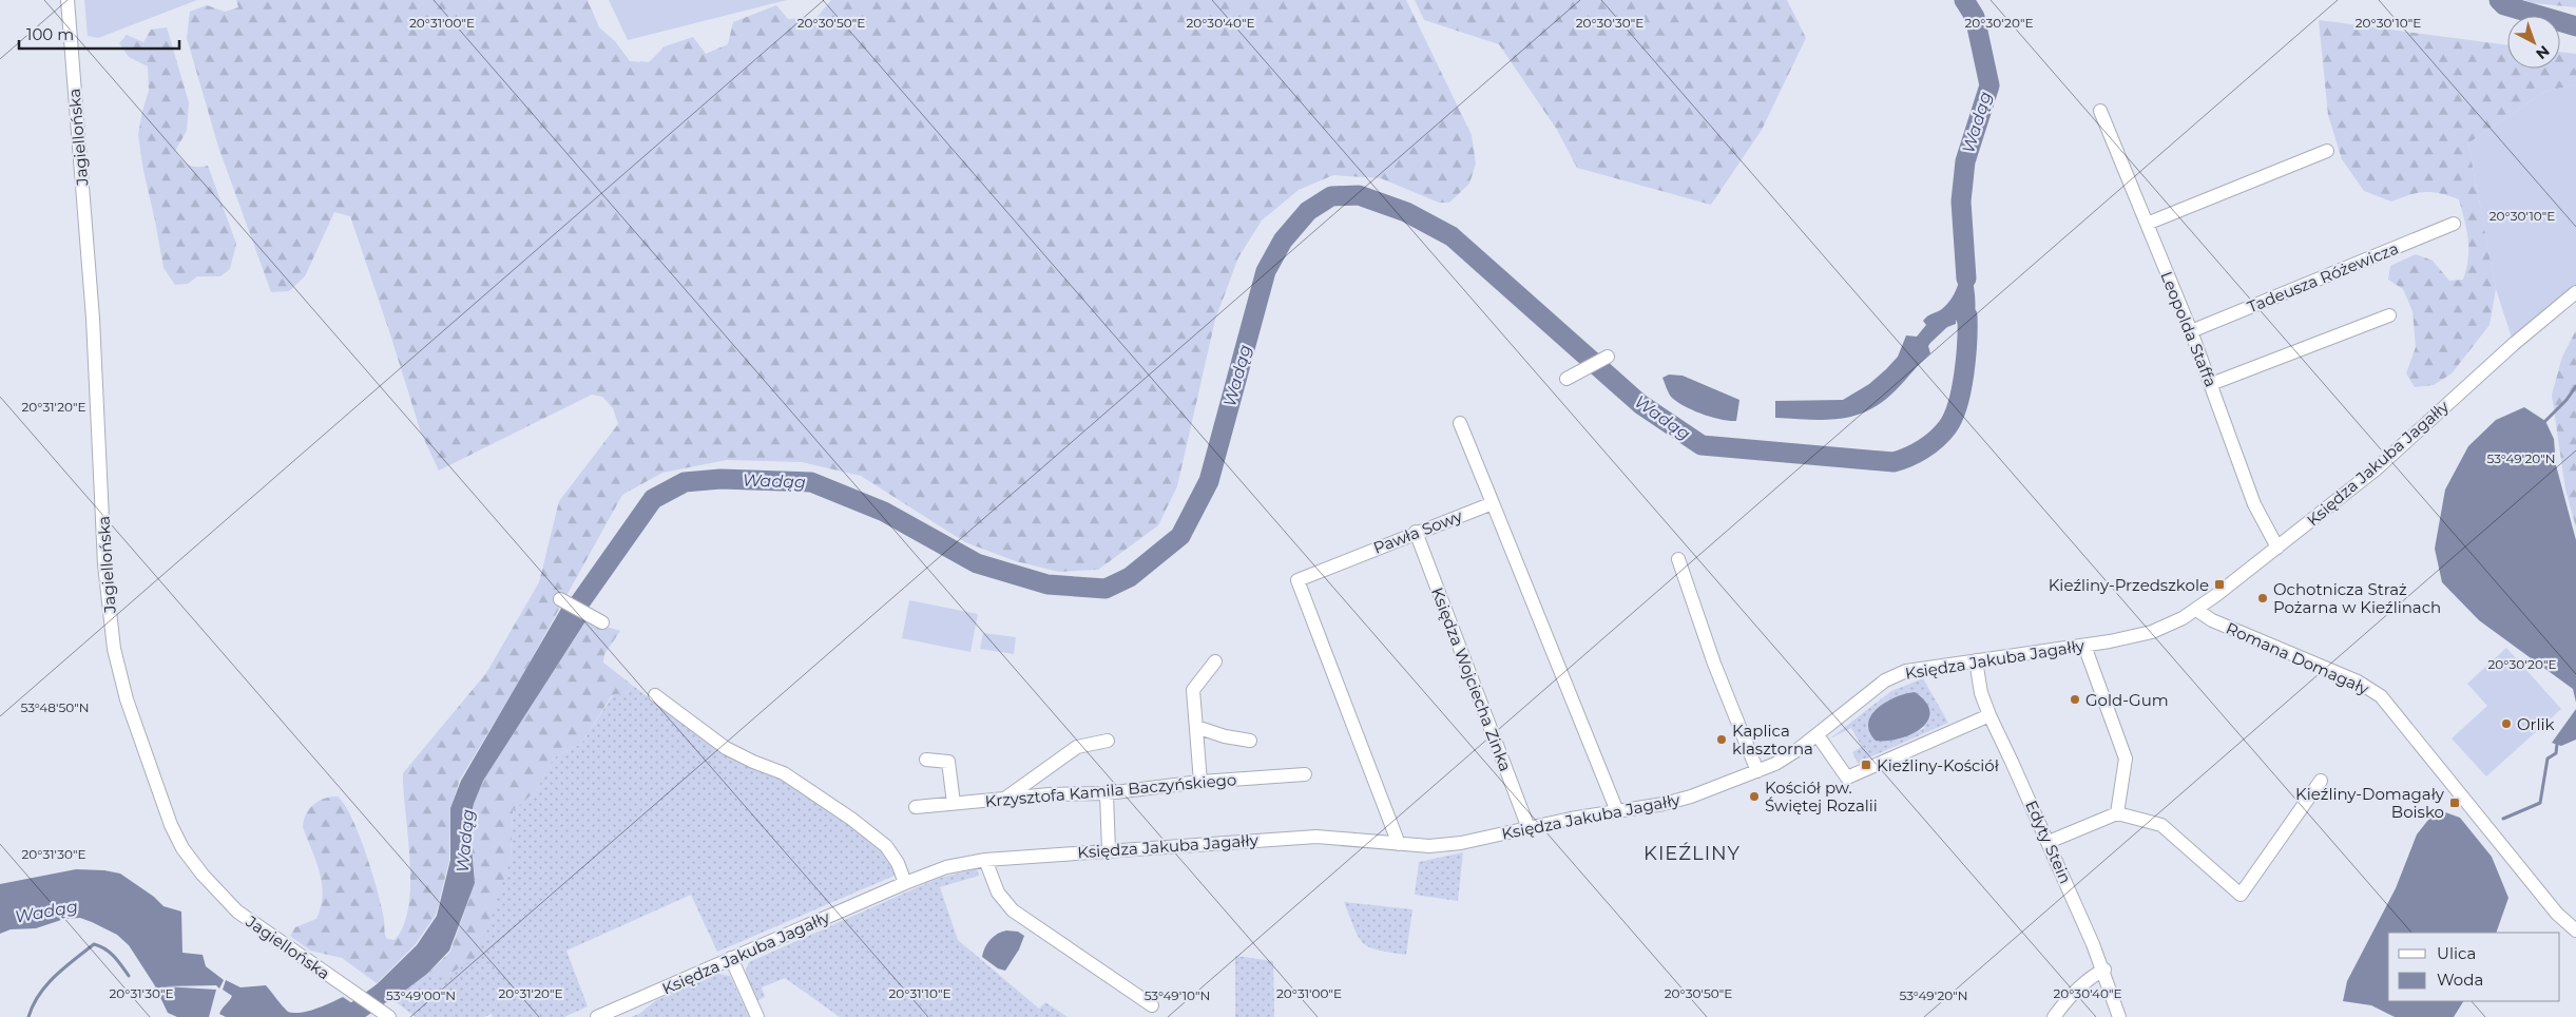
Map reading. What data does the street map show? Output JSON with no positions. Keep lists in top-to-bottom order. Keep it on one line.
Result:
{"streets":{"street":["Jagiellońska","Tadeusza Różewicza","Leopolda Staffa","Księdza Jakuba Jagałły","Pawła Sowy","Romana Domagały","Księdza Wojciecha Zinka","Krzysztofa Kamila Baczyńskiego","Edyty Stein"]},"crossings":[["Tadeusza Różewicza","Leopolda Staffa"],["Leopolda Staffa","Księdza Jakuba Jagałły"],["Księdza Jakuba Jagałły","Pawła Sowy"],["Księdza Jakuba Jagałły","Romana Domagały"],["Księdza Jakuba Jagałły","Księdza Wojciecha Zinka"],["Księdza Jakuba Jagałły","Edyty Stein"],["Pawła Sowy","Księdza Wojciecha Zinka"]],"districts":["KIEŹLINY"],"water":["Wadąg"],"places":{"transit":["Kieźliny-Przedszkole","Kieźliny-Kościół","Kieźliny-Domagały Boisko"],"other":["Ochotnicza Straż Pożarna w Kieźlinach","Gold-Gum","Orlik","Kaplica klasztorna","Kościół pw. Świętej Rozalii"]},"legend":["Ulica","Woda"],"scale_bar":"100 m","north":"bottom right","coordinates":["20°31'00\"E","20°30'50\"E","20°30'40\"E","20°30'30\"E","20°30'20\"E","20°30'10\"E","20°31'20\"E","53°49'20\"N","53°48'50\"N","20°31'30\"E","20°31'10\"E","53°49'00\"N","53°49'10\"N"]}
